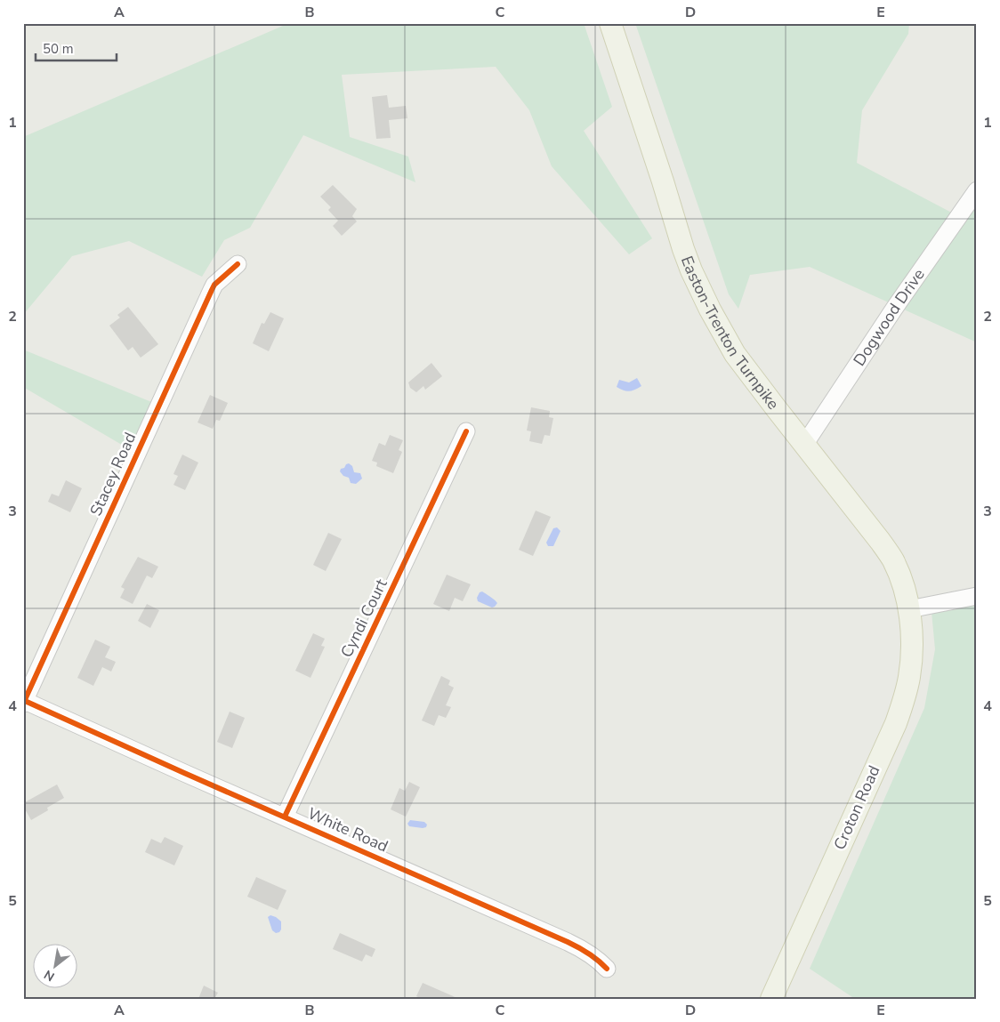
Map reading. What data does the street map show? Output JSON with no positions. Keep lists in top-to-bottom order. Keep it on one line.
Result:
{"streets":{"main road":["Easton-Trenton Turnpike","Croton Road"],"street":["Dogwood Drive","Stacey Road","Cyndi Court","White Road"]},"crossings":[["Dogwood Drive","Easton-Trenton Turnpike"],["Easton-Trenton Turnpike","Croton Road"],["Stacey Road","White Road"],["Cyndi Court","White Road"]],"scale_bar":"50 m","north":"bottom left","grid":{"columns":["A","B","C","D","E"],"rows":["1","2","3","4","5"]}}
